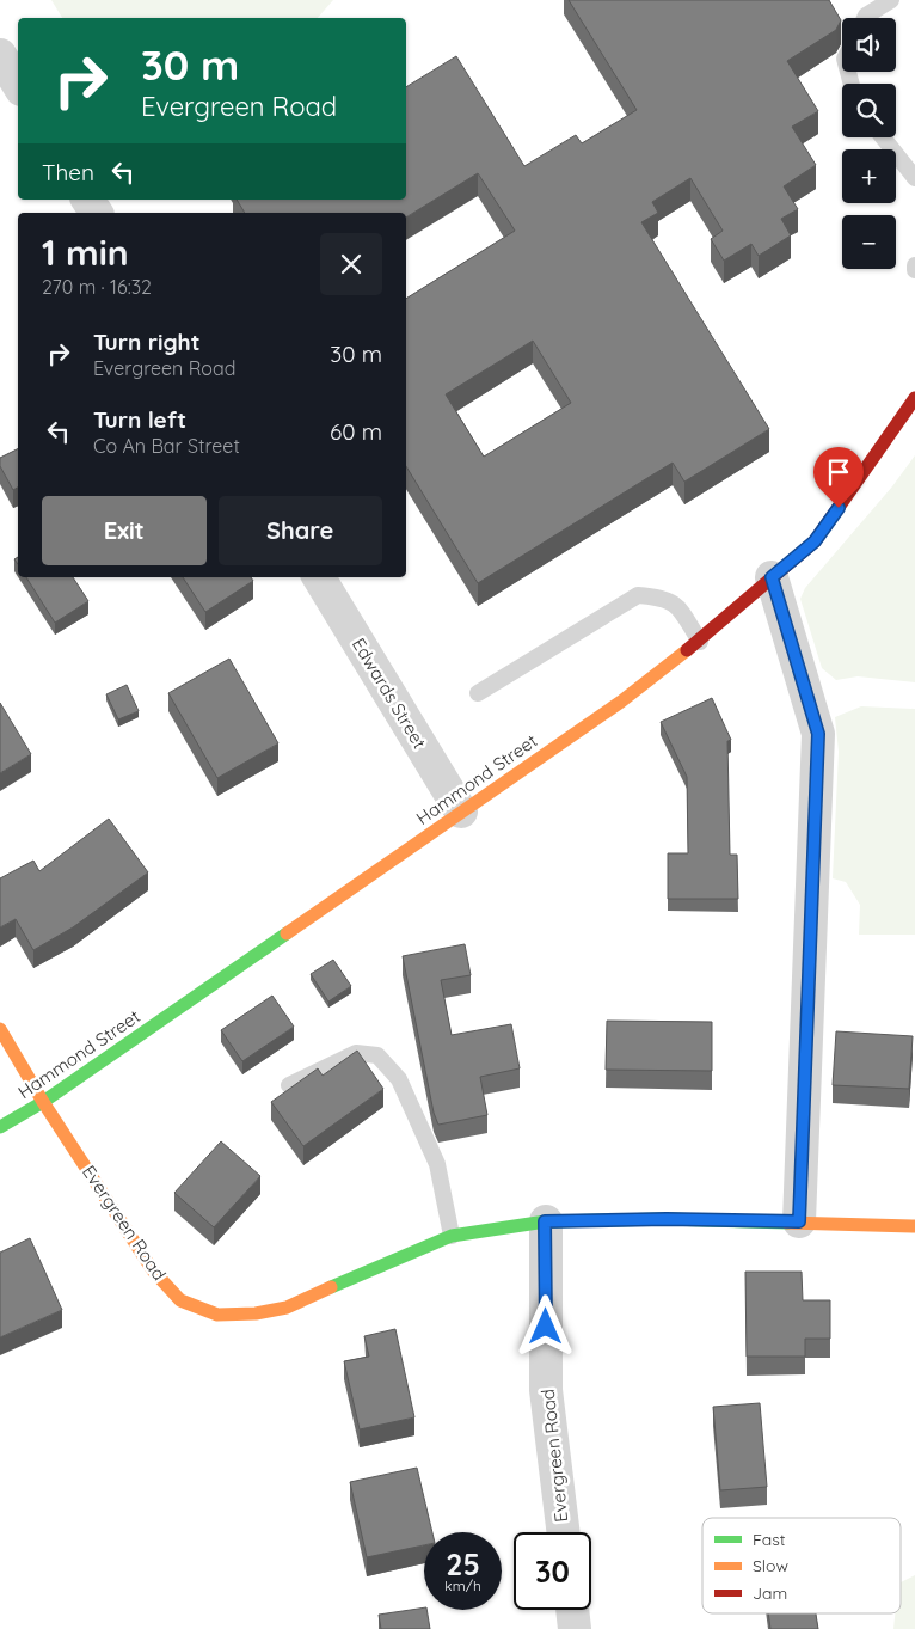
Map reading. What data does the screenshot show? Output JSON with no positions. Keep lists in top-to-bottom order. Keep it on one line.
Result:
{"streets":{"street":["Edwards Street","Hammond Street","Evergreen Road"]},"crossings":[["Edwards Street","Hammond Street"],["Hammond Street","Evergreen Road"]],"legend":["Fast","Slow","Jam"],"page":{"map_buttons":["+","−"],"turn":["30 m","Evergreen Road"],"then":"Then","heading":["1 min","270 m · 16:32"],"list":[{"name":"Turn right","note":"Evergreen Road","value":"30 m"},{"name":"Turn left","note":"Co An Bar Street","value":"60 m"}],"buttons":["Exit","Share"],"speed":"25 km/h","limit":"30"}}
